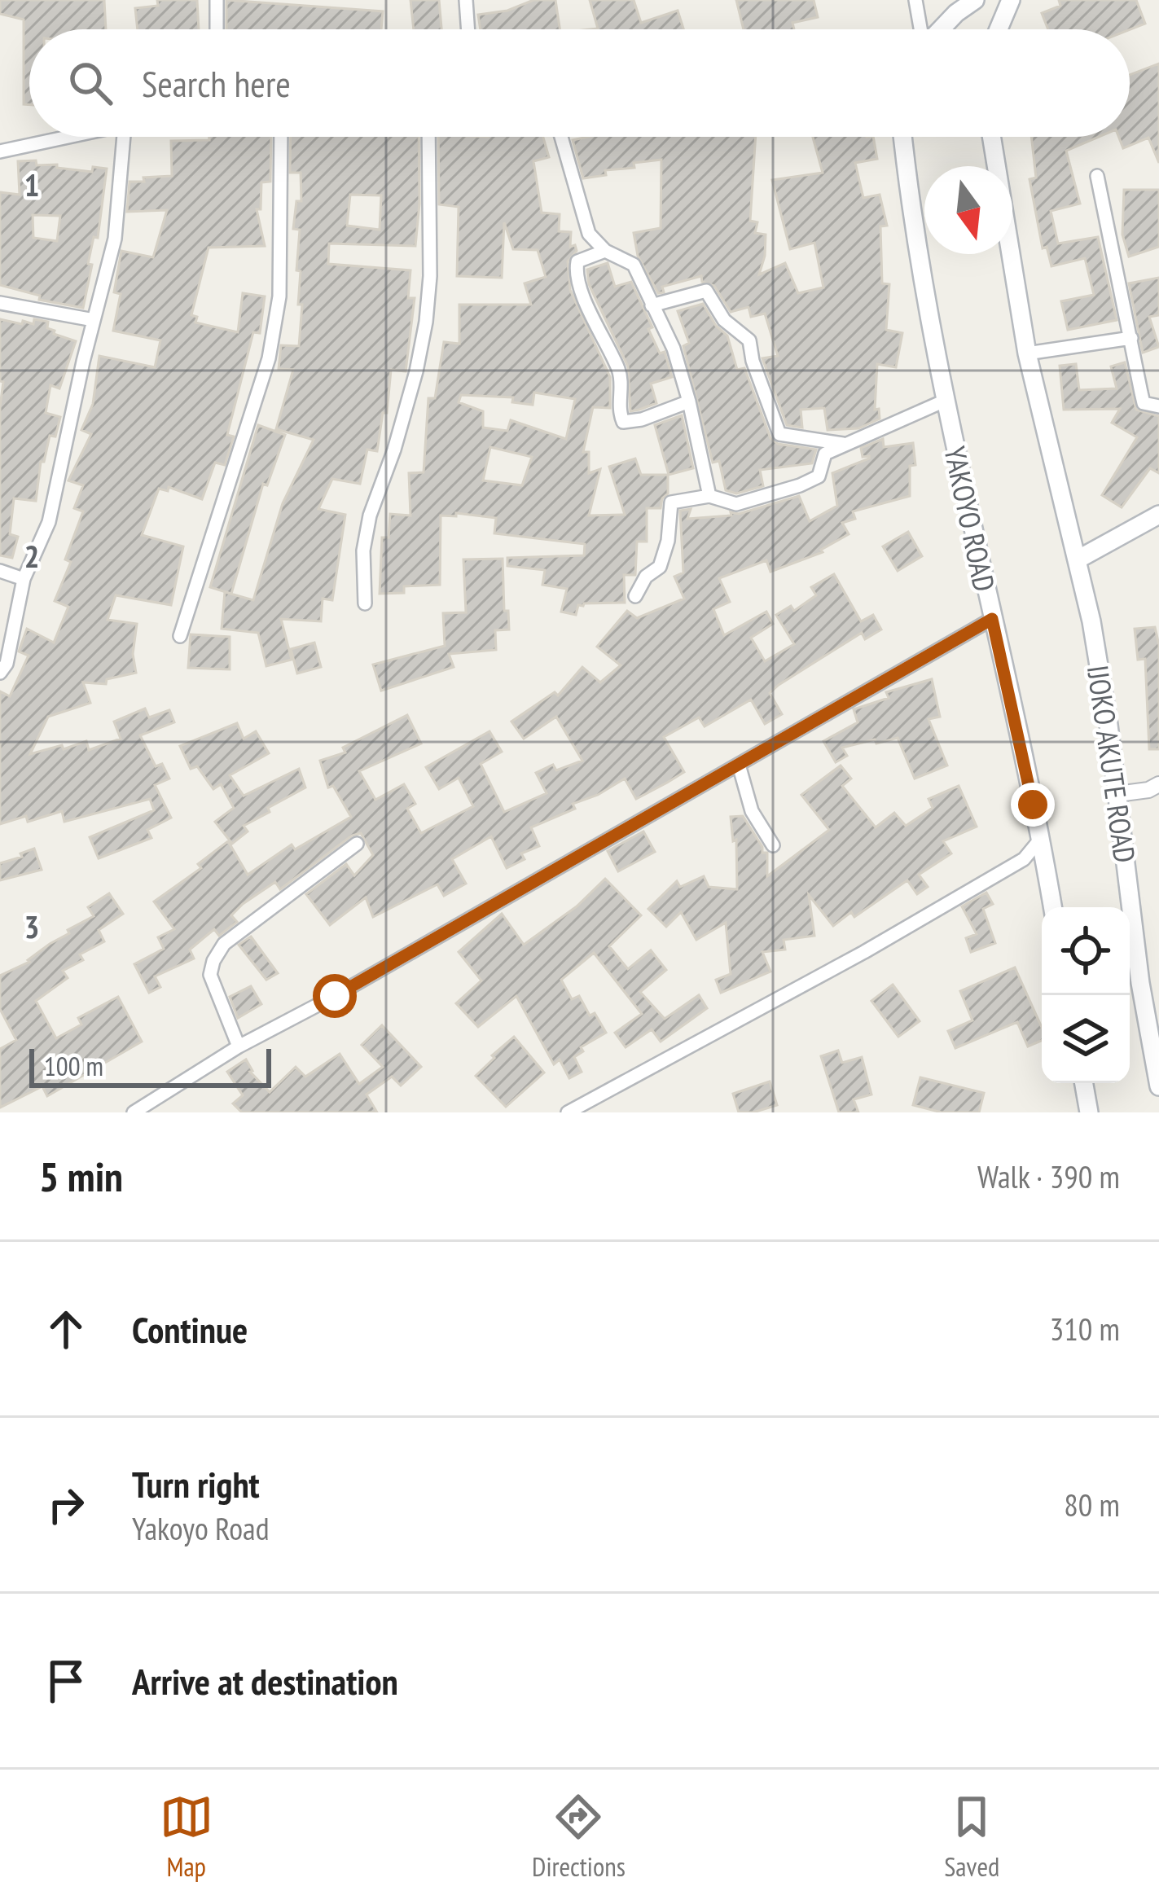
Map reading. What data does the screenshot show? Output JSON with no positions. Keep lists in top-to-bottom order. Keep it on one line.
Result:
{"streets":{"main road":["YAKOYO ROAD","IJOKO AKUTE ROAD"]},"scale_bar":"100 m","north":"bottom","page":{"search":"Search here","scale":"100 m","heading":["5 min","Walk · 390 m"],"list":[["Continue","310 m"],["Turn right","Yakoyo Road","80 m"],"Arrive at destination"],"nav":["Map","Directions","Saved"]},"grid":{"rows":["1","2","3"]}}
